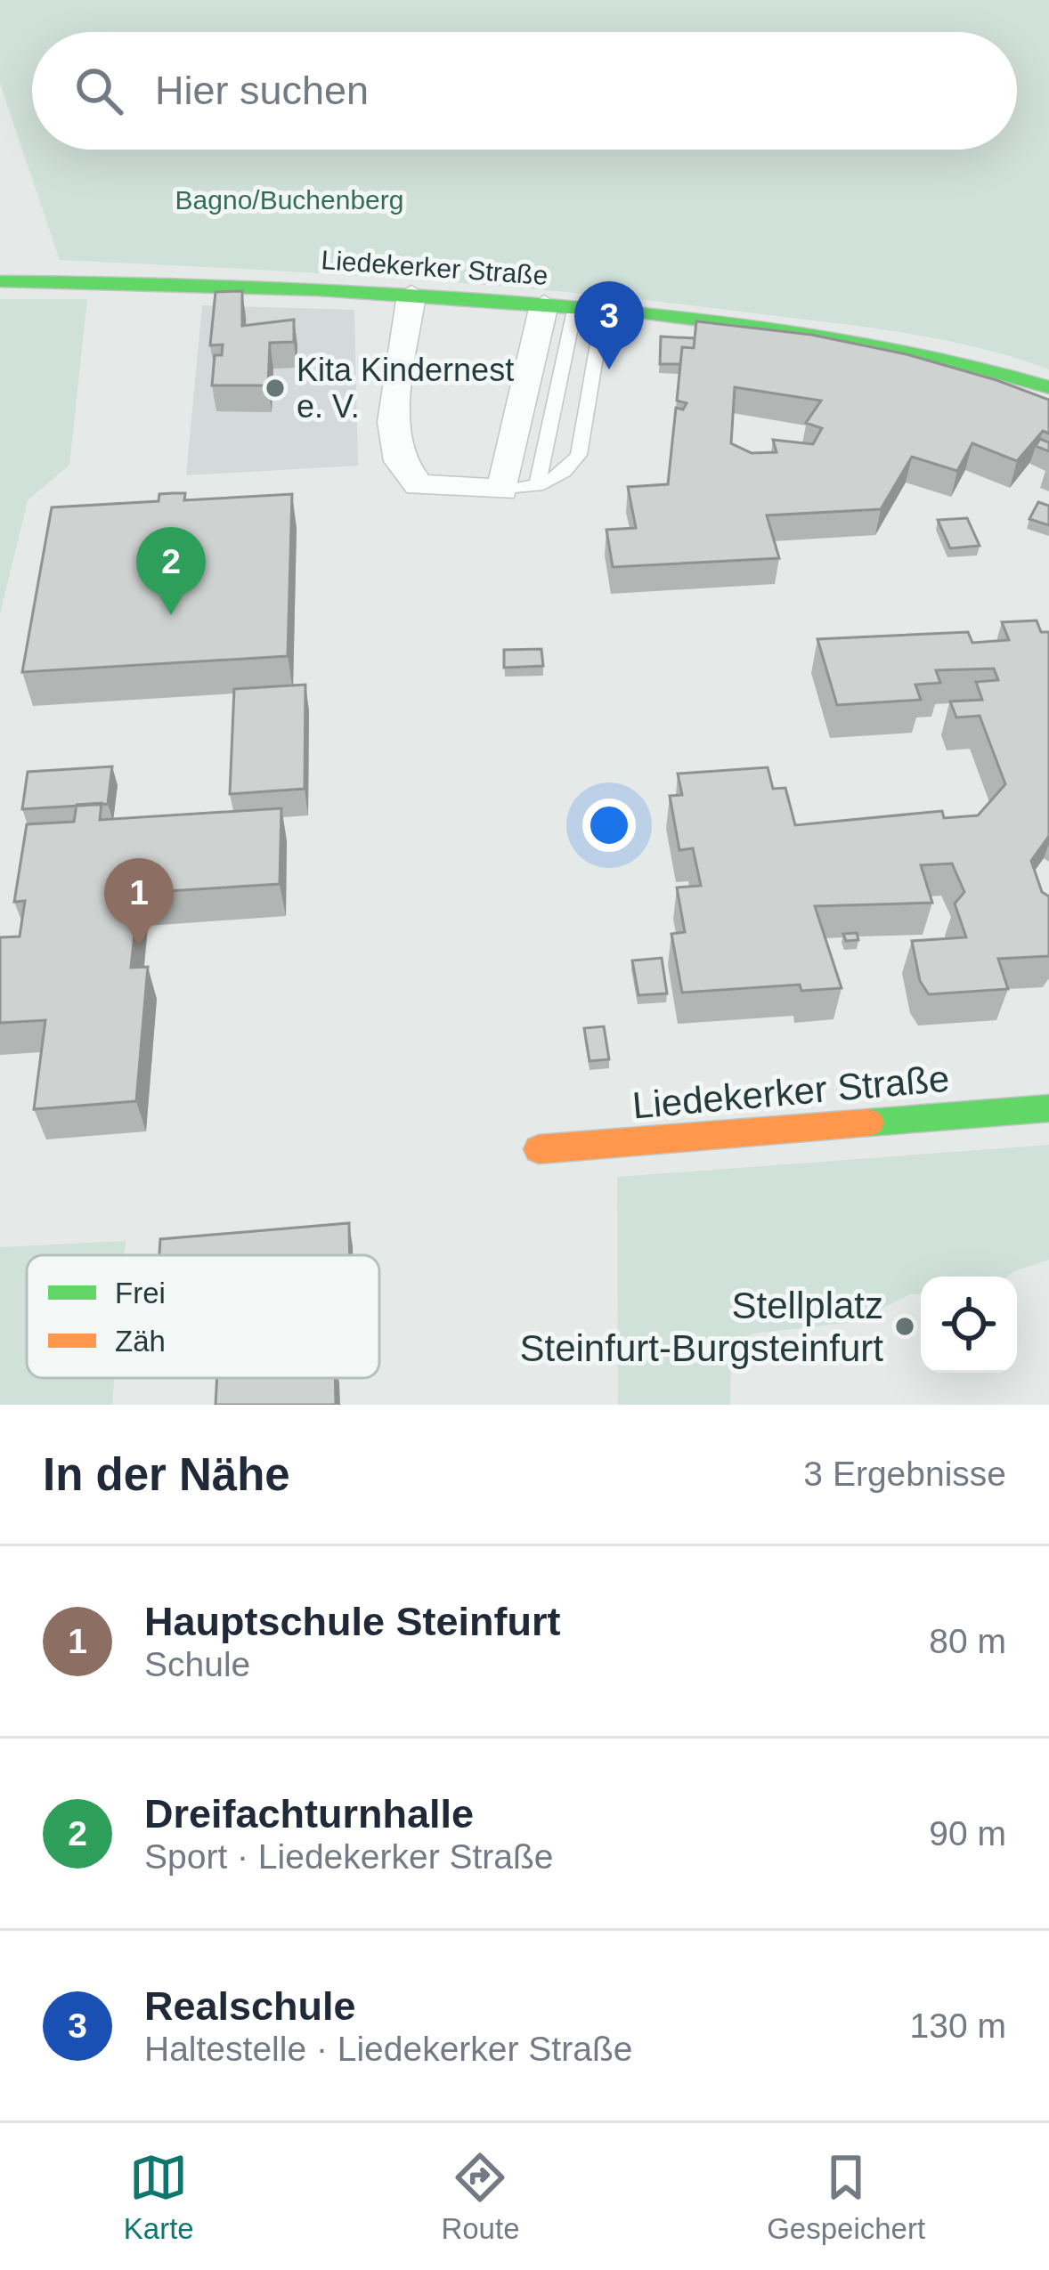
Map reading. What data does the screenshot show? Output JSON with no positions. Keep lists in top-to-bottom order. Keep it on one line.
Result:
{"streets":{"street":["Liedekerker Straße"]},"parks":["Bagno/Buchenberg"],"places":["Kita Kindernest e. V.","Stellplatz Steinfurt-Burgsteinfurt"],"legend":["Frei","Zäh"],"page":{"search":"Hier suchen","pins":["3","2","1"],"heading":["In der Nähe","3 Ergebnisse"],"list":[{"mark":"1","name":"Hauptschule Steinfurt","note":"Schule","value":"80 m"},{"mark":"2","name":"Dreifachturnhalle","note":"Sport · Liedekerker Straße","value":"90 m"},{"mark":"3","name":"Realschule","note":"Haltestelle · Liedekerker Straße","value":"130 m"}],"nav":["Karte","Route","Gespeichert"]}}
